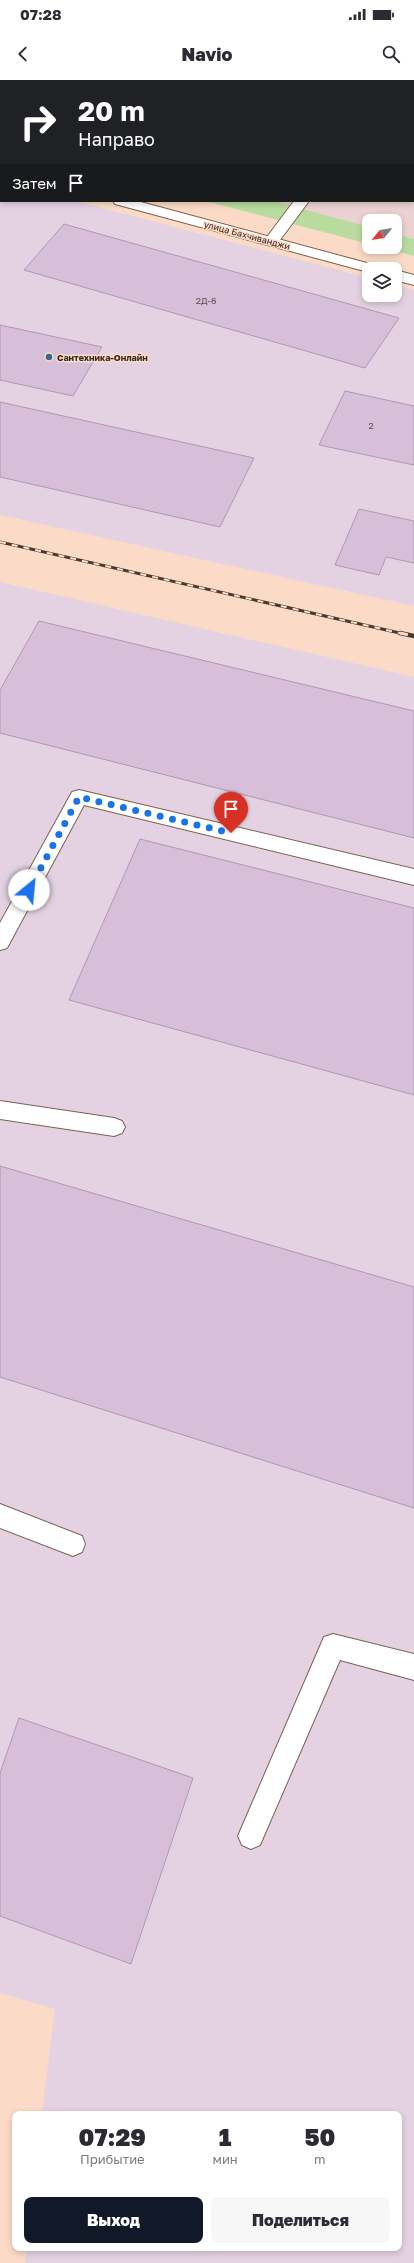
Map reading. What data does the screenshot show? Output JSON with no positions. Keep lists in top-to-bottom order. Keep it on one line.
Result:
{"streets":{"main road":["улица Бахчиванджи"]},"places":["Сантехника-Онлайн"],"house_numbers":["2Д-6","2"],"north":"bottom left","page":{"status":"07:28","header":"Navio","turn":["20 m","Направо"],"then":"Затем","eta":["07:29","Прибытие","1","мин","50","m"],"buttons":["Выход","Поделиться"]}}
